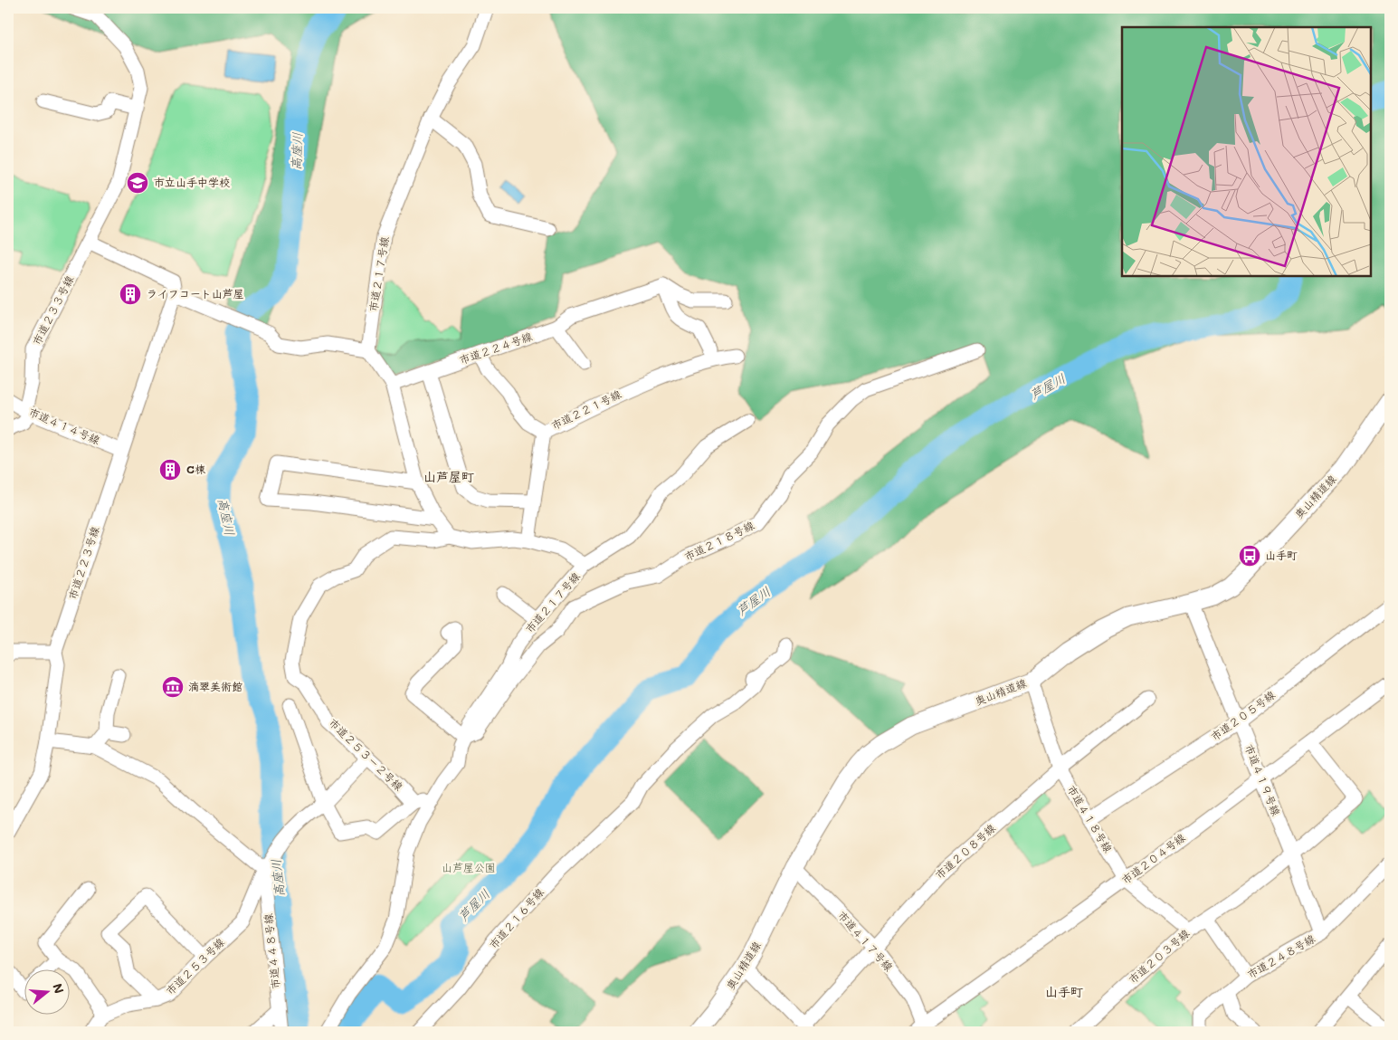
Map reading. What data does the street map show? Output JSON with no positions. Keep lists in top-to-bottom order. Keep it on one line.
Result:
{"streets":{"main road":["奥山精道線"],"street":["市道２１７号線","市道２３３号線","市道２２４号線","市道２２１号線","市道４１４号線","市道２１８号線","市道２２３号線","市道２０５号線","市道２５３－２号線","市道４１９号線","市道４１８号線","市道２０８号線","市道２０４号線","市道２１６号線","市道４１７号線","市道４４８号線","市道２０３号線","市道２４８号線","市道２５３号線"]},"crossings":[["市道２１７号線","市道２２１号線"],["市道２１７号線","市道２１８号線"],["市道２１７号線","市道２５３－２号線"],["市道２３３号線","市道４１４号線"],["市道４１４号線","市道２２３号線"],["奥山精道線","市道４１９号線"],["奥山精道線","市道４１８号線"],["奥山精道線","市道４１７号線"],["市道２０５号線","市道４１９号線"],["市道２０５号線","市道４１８号線"],["市道４１９号線","市道２０４号線"],["市道４１９号線","市道２０３号線"],["市道４１９号線","市道２４８号線"],["市道４１８号線","市道２０８号線"],["市道４１８号線","市道２０４号線"],["市道４１８号線","市道２０３号線"],["市道２０８号線","市道４１７号線"],["市道２０４号線","市道４１７号線"],["市道２０４号線","市道２０３号線"],["市道４４８号線","市道２５３号線"]],"districts":["山芦屋町","山手町"],"water":["高座川","芦屋川"],"parks":["山芦屋公園"],"places":{"school or university":["市立山手中学校"],"building":["ライフコート山芦屋","C棟"],"bus stop":["山手町"],"museum":["滴翠美術館"]},"north":"right"}
